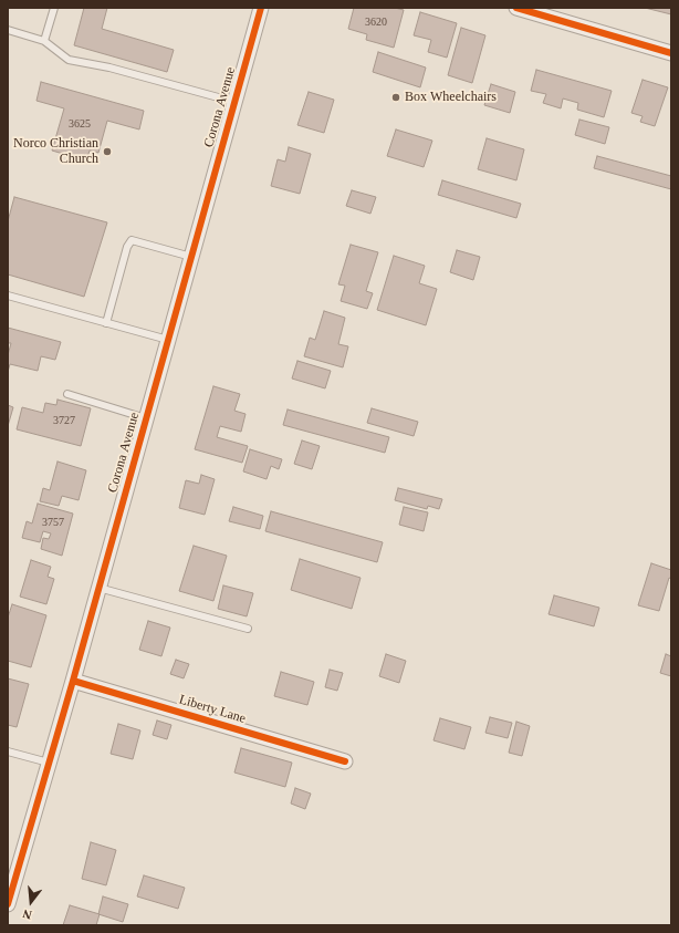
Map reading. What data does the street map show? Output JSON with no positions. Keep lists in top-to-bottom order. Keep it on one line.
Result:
{"streets":{"street":["Corona Avenue","Liberty Lane"]},"crossings":[["Corona Avenue","Liberty Lane"]],"places":["Box Wheelchairs","Norco Christian Church"],"house_numbers":["3620","3625","3727","3757"],"north":"bottom"}
